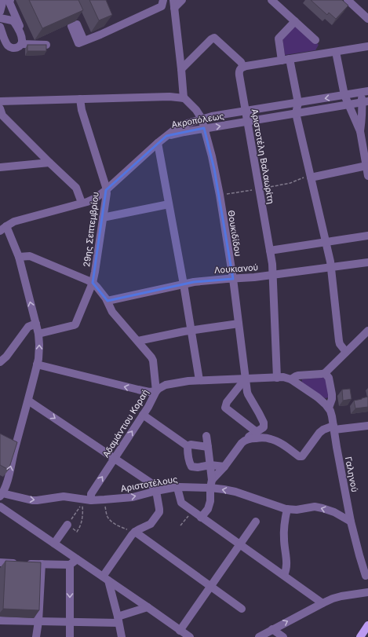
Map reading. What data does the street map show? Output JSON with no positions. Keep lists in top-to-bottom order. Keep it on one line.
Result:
{"streets":{"street":["Ακροπόλεως","Αριστοτέλη Βαλαωρίτη","29ης Σεπτεμβρίου","Θουκιδίδου","Λουκιανού","Αδαμάντιου Κοραή","Γαληνού","Αριστοτέλους"]},"crossings":[["Ακροπόλεως","Αριστοτέλη Βαλαωρίτη"],["Ακροπόλεως","29ης Σεπτεμβρίου"],["Ακροπόλεως","Θουκιδίδου"],["Αριστοτέλη Βαλαωρίτη","Λουκιανού"],["29ης Σεπτεμβρίου","Αδαμάντιου Κοραή"],["Θουκιδίδου","Λουκιανού"],["Λουκιανού","Αδαμάντιου Κοραή"],["Αδαμάντιου Κοραή","Αριστοτέλους"],["Γαληνού","Αριστοτέλους"]]}
